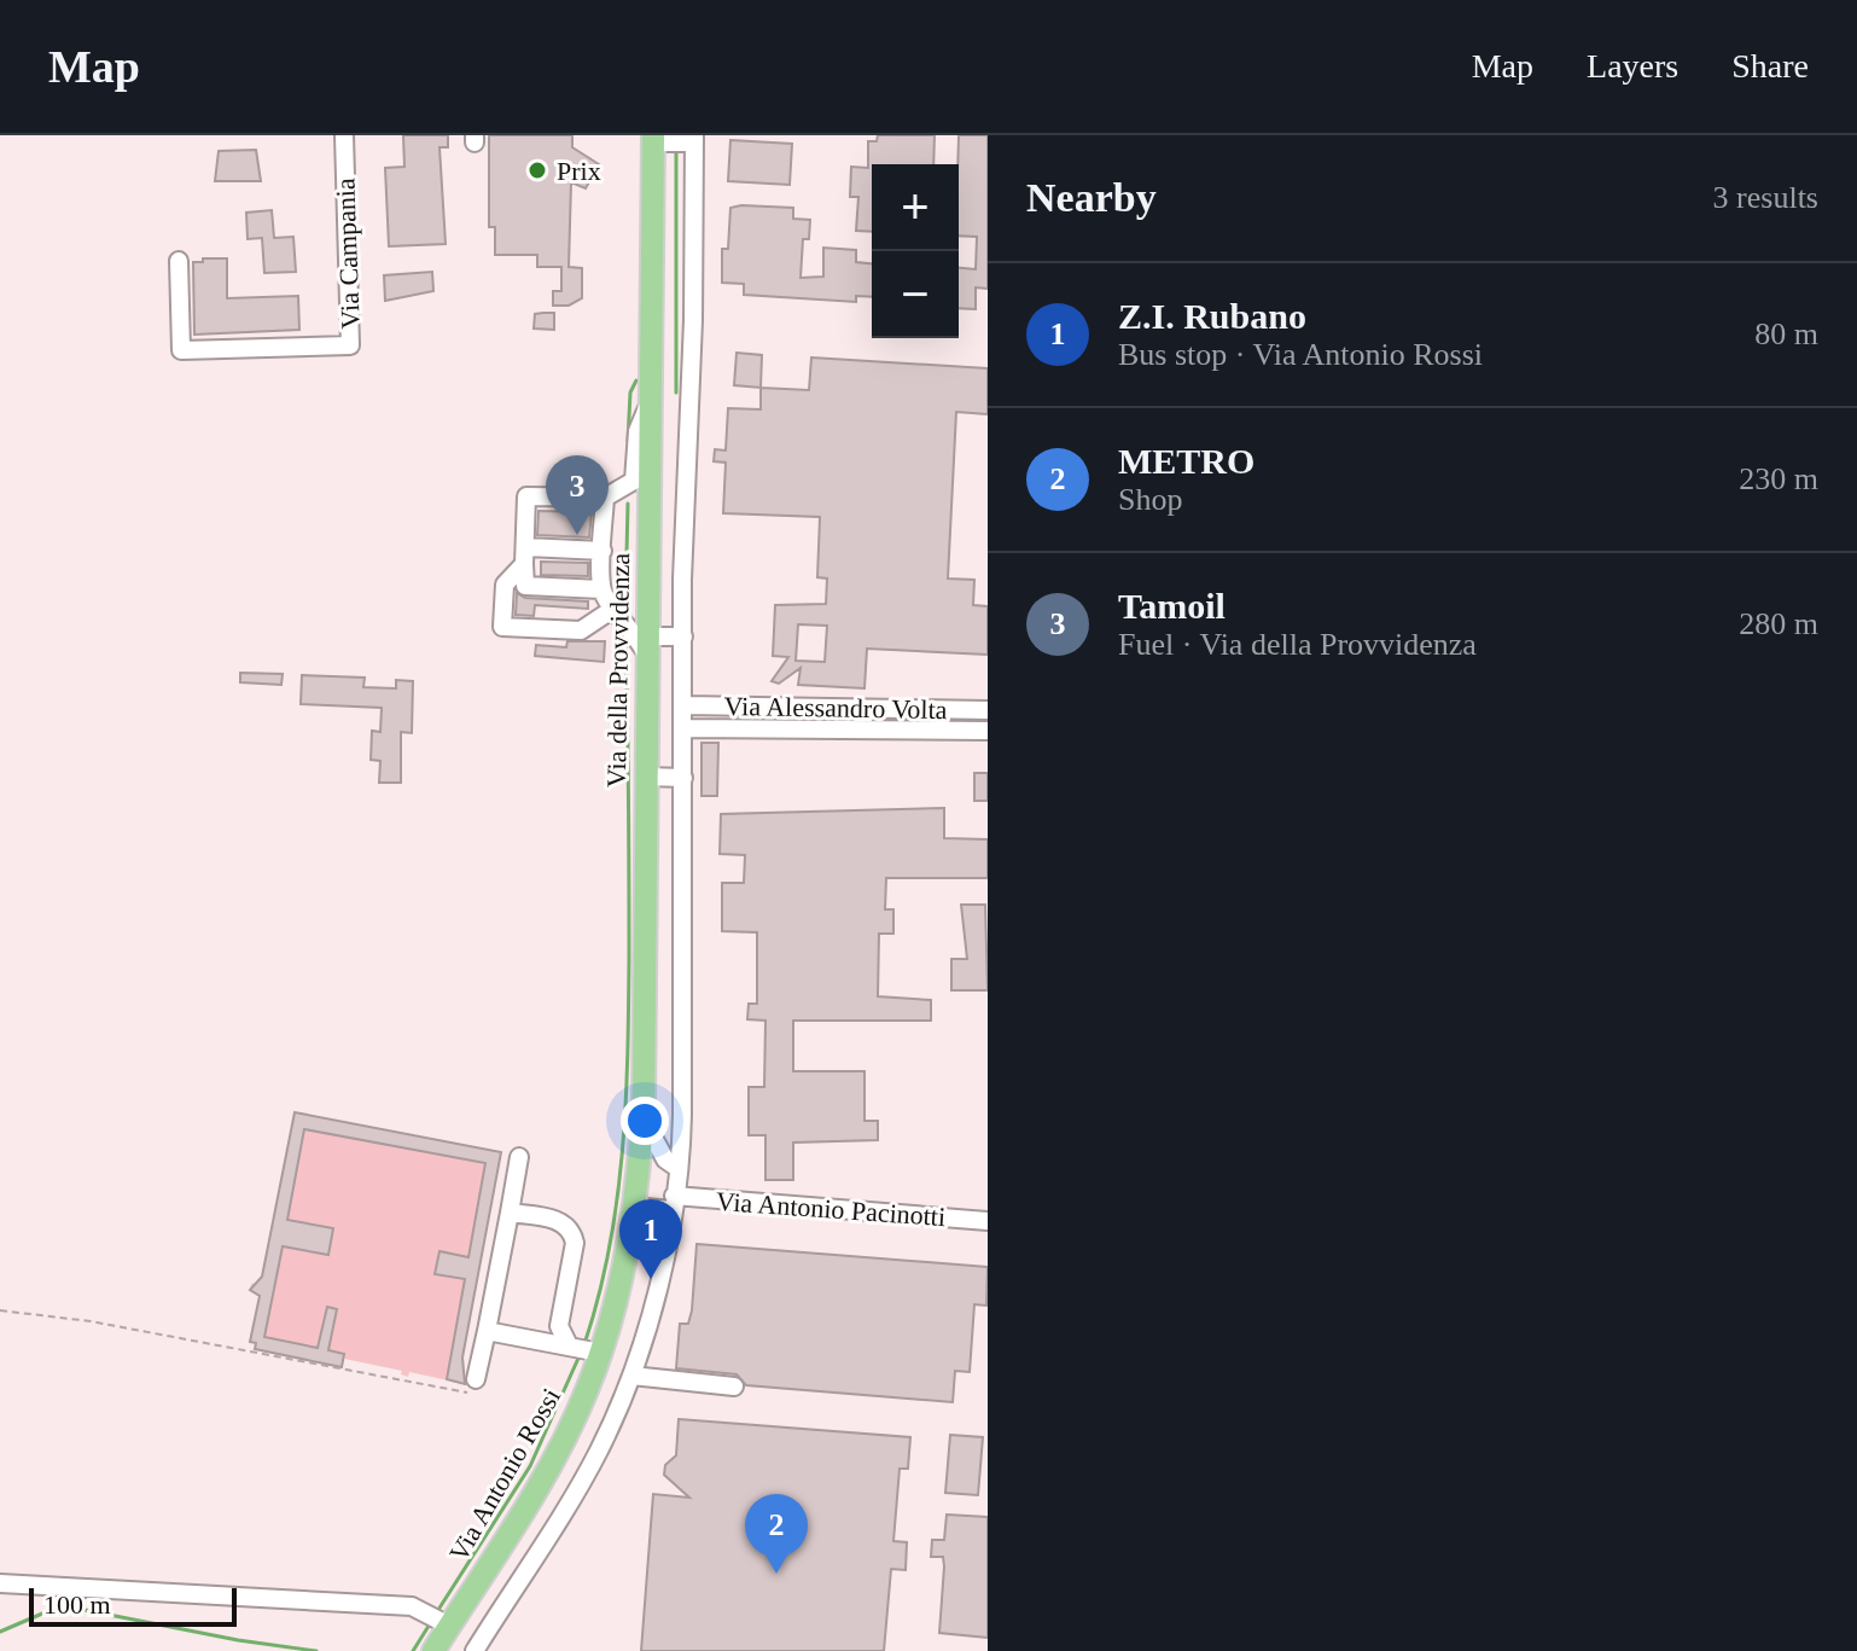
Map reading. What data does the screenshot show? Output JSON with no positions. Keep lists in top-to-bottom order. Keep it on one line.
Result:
{"streets":{"main road":["Via della Provvidenza","Via Antonio Rossi"],"street":["Via Campania","Via Alessandro Volta","Via Antonio Pacinotti"]},"crossings":[["Via della Provvidenza","Via Antonio Pacinotti"],["Via della Provvidenza","Via Antonio Rossi"],["Via Antonio Pacinotti","Via Antonio Rossi"]],"places":["Prix"],"scale_bar":"100 m","page":{"header":"Map","nav":["Map","Layers","Share"],"heading":["Nearby","3 results"],"map_buttons":["+","−"],"list":[{"mark":"1","name":"Z.I. Rubano","note":"Bus stop · Via Antonio Rossi","value":"80 m"},{"mark":"2","name":"METRO","note":"Shop","value":"230 m"},{"mark":"3","name":"Tamoil","note":"Fuel · Via della Provvidenza","value":"280 m"}],"pins":["3","1","2"],"scale":"100 m"}}
